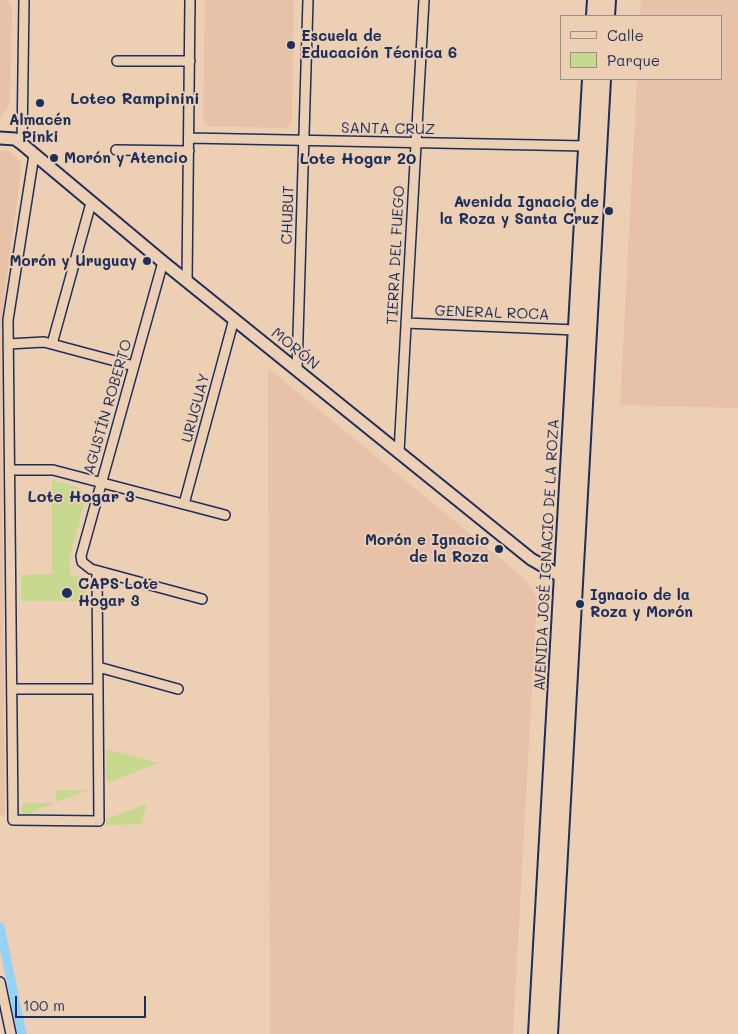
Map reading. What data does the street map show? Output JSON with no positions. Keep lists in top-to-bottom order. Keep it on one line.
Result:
{"streets":{"main road":["AVENIDA JOSÉ IGNACIO DE LA ROZA"],"street":["SANTA CRUZ","CHUBUT","TIERRA DEL FUEGO","GENERAL ROCA","MORÓN","AGUSTÍN ROBERTO","URUGUAY"]},"crossings":[["SANTA CRUZ","CHUBUT"],["SANTA CRUZ","TIERRA DEL FUEGO"],["SANTA CRUZ","AVENIDA JOSÉ IGNACIO DE LA ROZA"],["CHUBUT","MORÓN"],["TIERRA DEL FUEGO","GENERAL ROCA"],["TIERRA DEL FUEGO","MORÓN"],["GENERAL ROCA","AVENIDA JOSÉ IGNACIO DE LA ROZA"],["MORÓN","AGUSTÍN ROBERTO"],["MORÓN","URUGUAY"],["MORÓN","AVENIDA JOSÉ IGNACIO DE LA ROZA"]],"districts":["Loteo Rampinini","Lote Hogar 20","Lote Hogar 3"],"places":["Escuela de Educación Técnica 6","Almacén Pinki","Morón y Atencio","Avenida Ignacio de la Roza y Santa Cruz","Morón y Uruguay","Morón e Ignacio de la Roza","CAPS Lote Hogar 3","Ignacio de la Roza y Morón"],"legend":["Calle","Parque"],"scale_bar":"100 m"}
